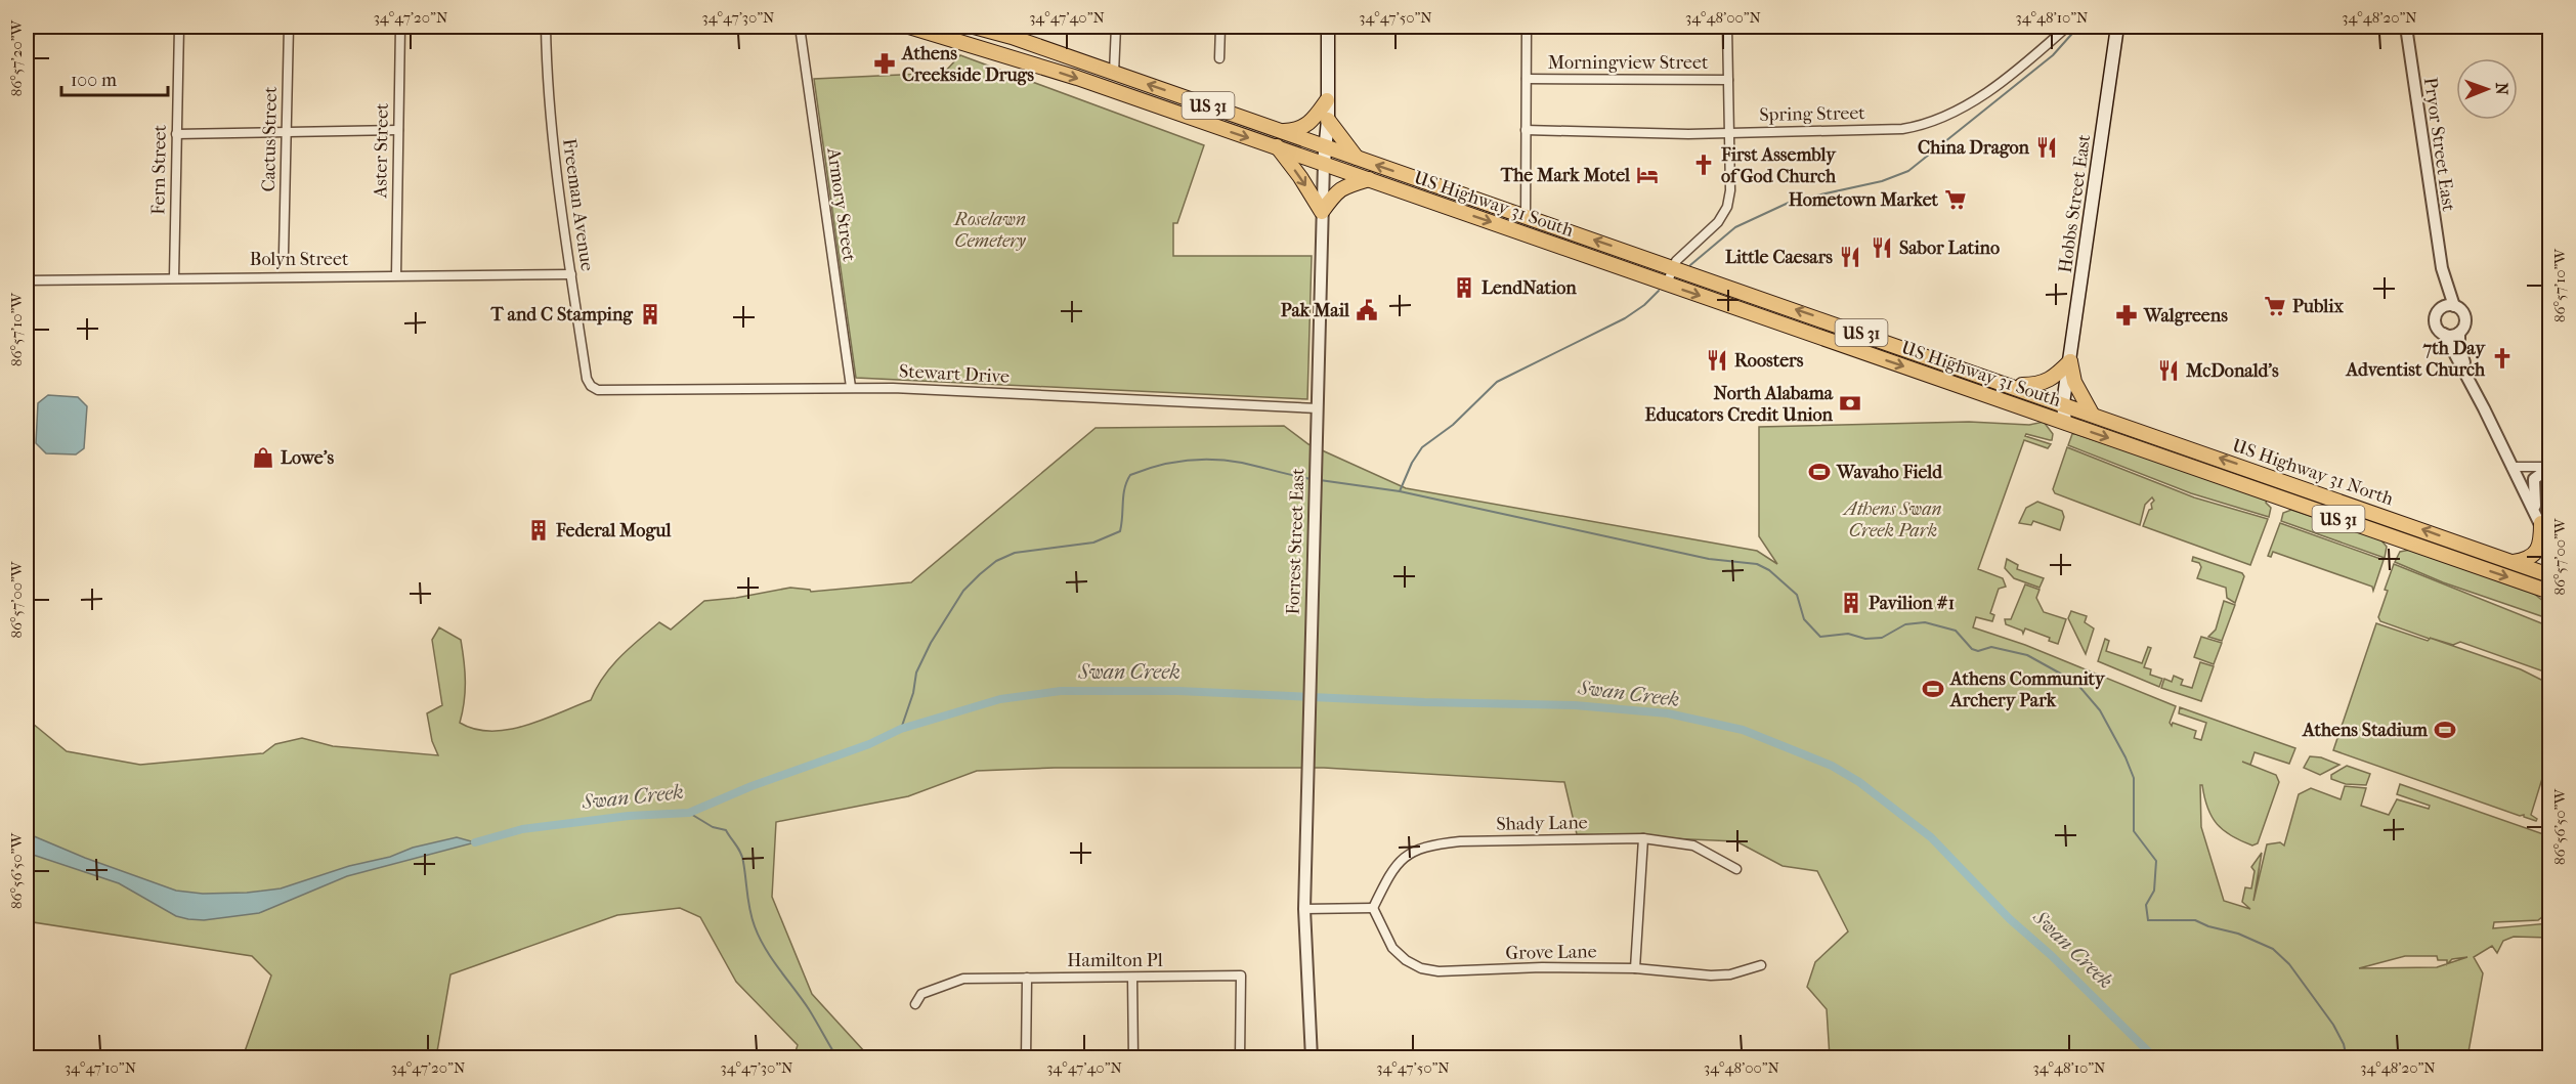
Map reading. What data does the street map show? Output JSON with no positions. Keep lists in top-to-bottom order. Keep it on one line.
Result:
{"streets":{"main road":["US 31","US Highway 31 South","Hobbs Street East","US Highway 31 North","Forrest Street East"],"street":["Morningview Street","Spring Street","Cactus Street","Pryor Street East","Aster Street","Fern Street","Freeman Avenue","Armory Street","Bolyn Street","Stewart Drive","Shady Lane","Grove Lane","Hamilton Pl"]},"crossings":[["Aster Street","Bolyn Street"],["Fern Street","Bolyn Street"],["US Highway 31 South","Hobbs Street East"],["US Highway 31 South","US Highway 31 North"],["US Highway 31 South","Forrest Street East"],["Hobbs Street East","US Highway 31 North"],["Freeman Avenue","Bolyn Street"],["Freeman Avenue","Stewart Drive"],["Armory Street","Stewart Drive"],["Stewart Drive","Forrest Street East"],["Shady Lane","Grove Lane"]],"water":["Swan Creek"],"parks":["Roselawn Cemetery","Athens Swan Creek Park"],"places":{"pharmacy":["Athens Creekside Drugs","Walgreens"],"restaurant":["China Dragon","Sabor Latino","Little Caesars","Roosters","McDonald's"],"church":["First Assembly of God Church","7th Day Adventist Church"],"hotel":["The Mark Motel"],"supermarket":["Hometown Market","Publix"],"building":["LendNation","T and C Stamping","Federal Mogul","Pavilion #1"],"public building":["Pak Mail"],"bank":["North Alabama Educators Credit Union"],"shop":["Lowe's"],"sports":["Wavaho Field","Athens Community Archery Park","Athens Stadium"]},"scale_bar":"100 m","north":"right","coordinates":["34°47'20\"N","34°47'30\"N","34°47'40\"N","34°47'50\"N","34°48'00\"N","34°48'10\"N","34°48'20\"N","86°57'20\"W","86°57'10\"W","86°57'00\"W","86°56'50\"W","34°47'10\"N"]}
